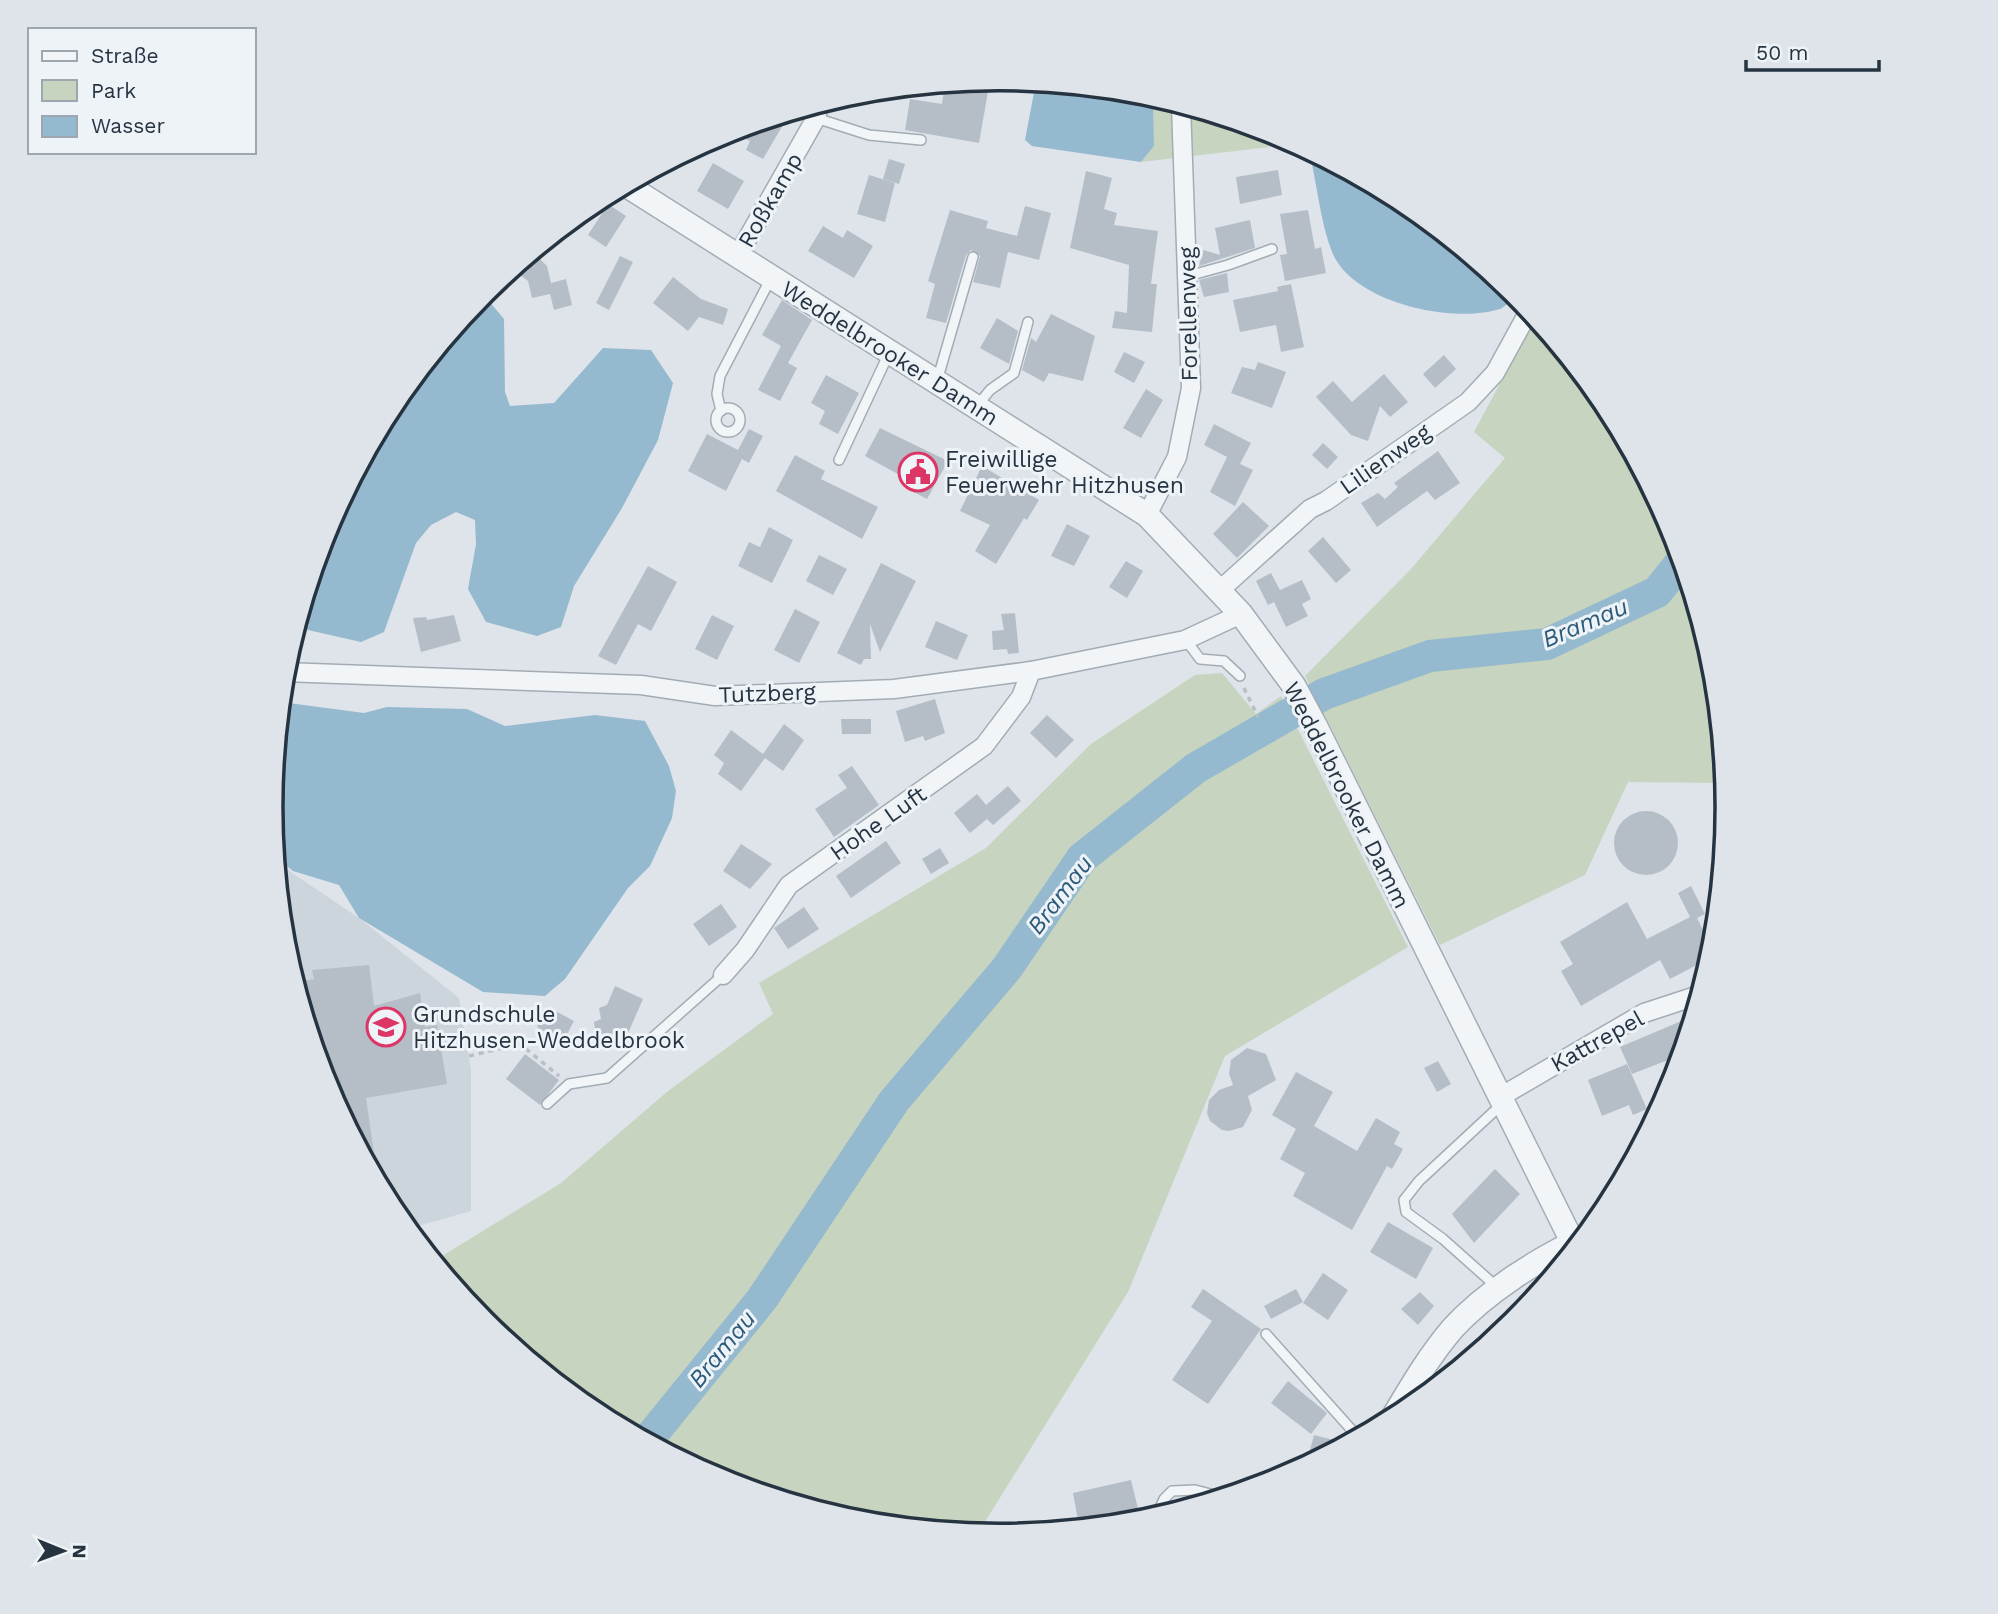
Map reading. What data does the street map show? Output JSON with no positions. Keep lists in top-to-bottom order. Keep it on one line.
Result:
{"streets":{"street":["Roßkamp","Forellenweg","Weddelbrooker Damm","Lilienweg","Tutzberg","Hohe Luft","Kattrepel"]},"crossings":[["Roßkamp","Weddelbrooker Damm"],["Forellenweg","Weddelbrooker Damm"],["Weddelbrooker Damm","Lilienweg"],["Weddelbrooker Damm","Tutzberg"],["Weddelbrooker Damm","Kattrepel"],["Tutzberg","Hohe Luft"]],"water":["Bramau"],"places":{"public building":["Freiwillige Feuerwehr Hitzhusen"],"school or university":["Grundschule Hitzhusen-Weddelbrook"]},"legend":["Straße","Park","Wasser"],"scale_bar":"50 m","north":"right"}
